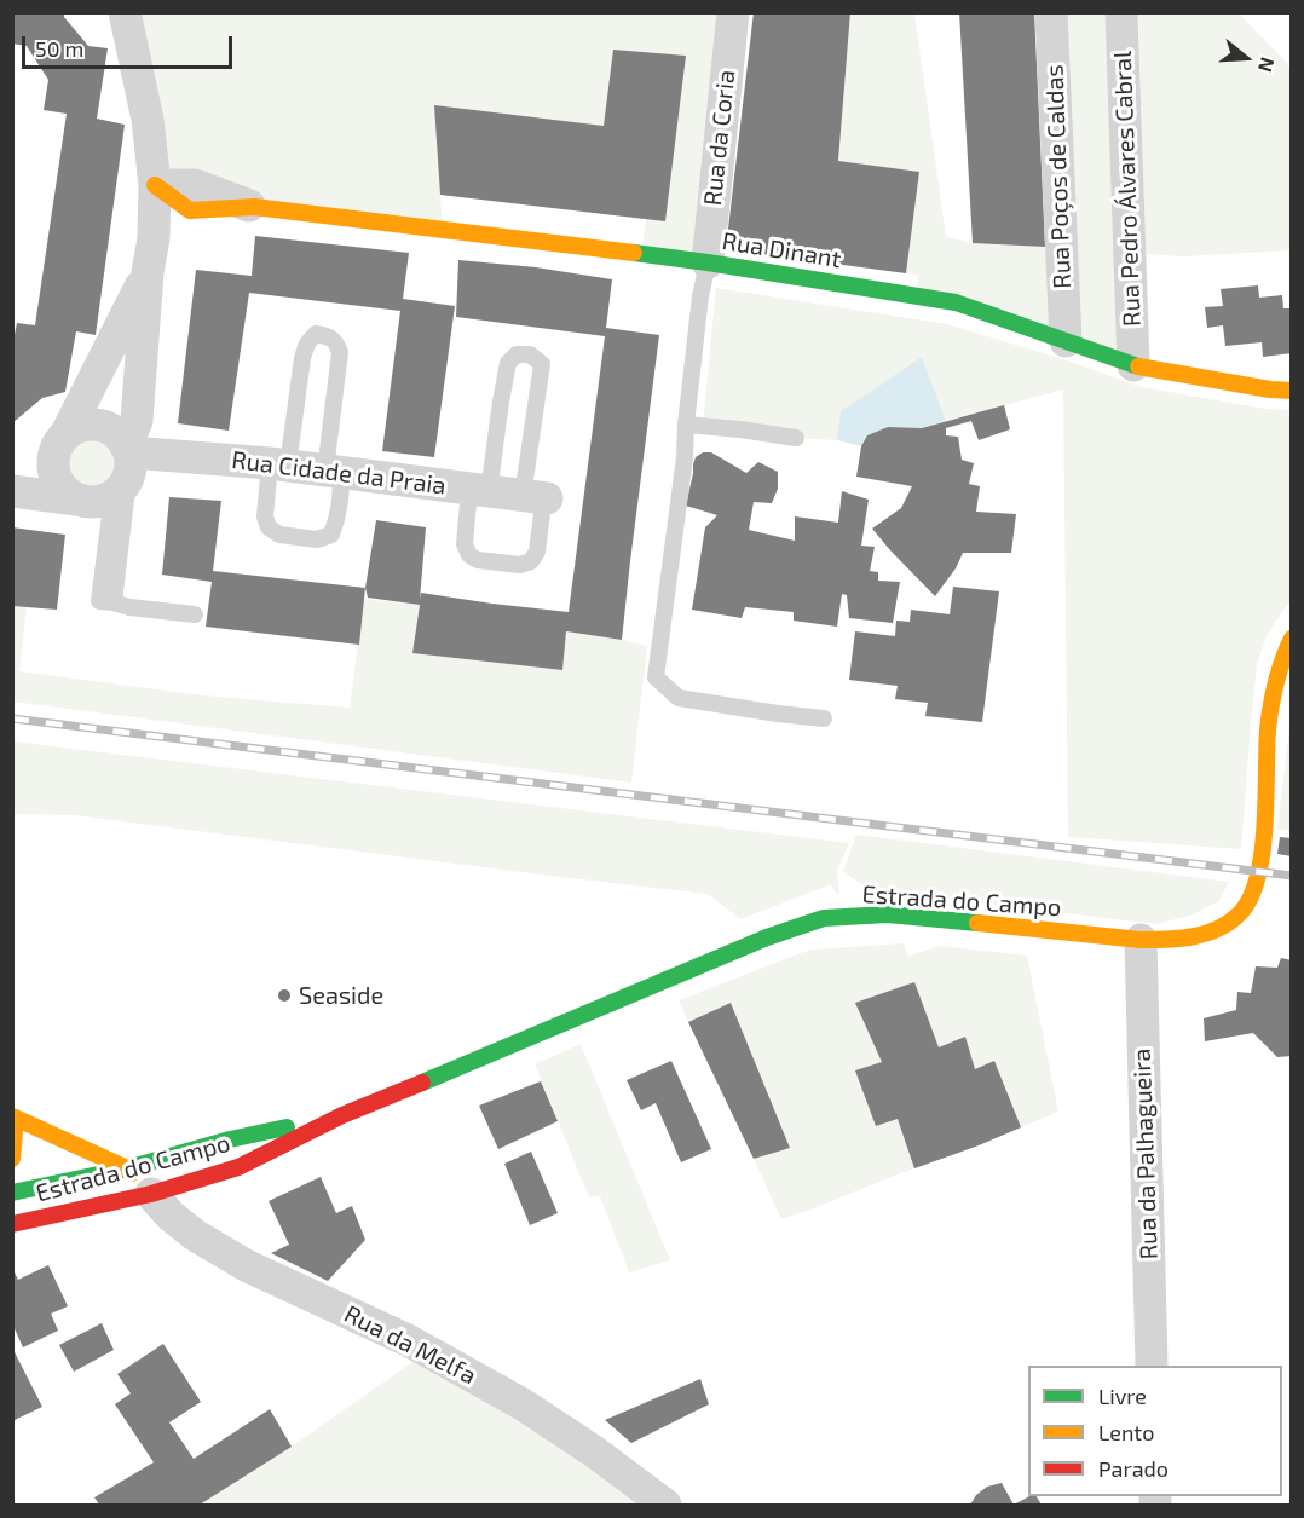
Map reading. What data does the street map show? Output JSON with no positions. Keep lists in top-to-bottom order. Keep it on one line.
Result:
{"streets":{"street":["Rua da Coria","Rua Poços de Caldas","Rua Pedro Álvares Cabral","Rua Dinant","Rua Cidade da Praia","Estrada do Campo","Rua da Palhagueira","Rua da Melfa"]},"crossings":[["Rua da Coria","Rua Dinant"],["Rua Poços de Caldas","Rua Dinant"],["Rua Pedro Álvares Cabral","Rua Dinant"],["Estrada do Campo","Rua da Palhagueira"],["Estrada do Campo","Rua da Melfa"]],"places":["Seaside"],"legend":["Livre","Lento","Parado"],"scale_bar":"50 m","north":"right"}
